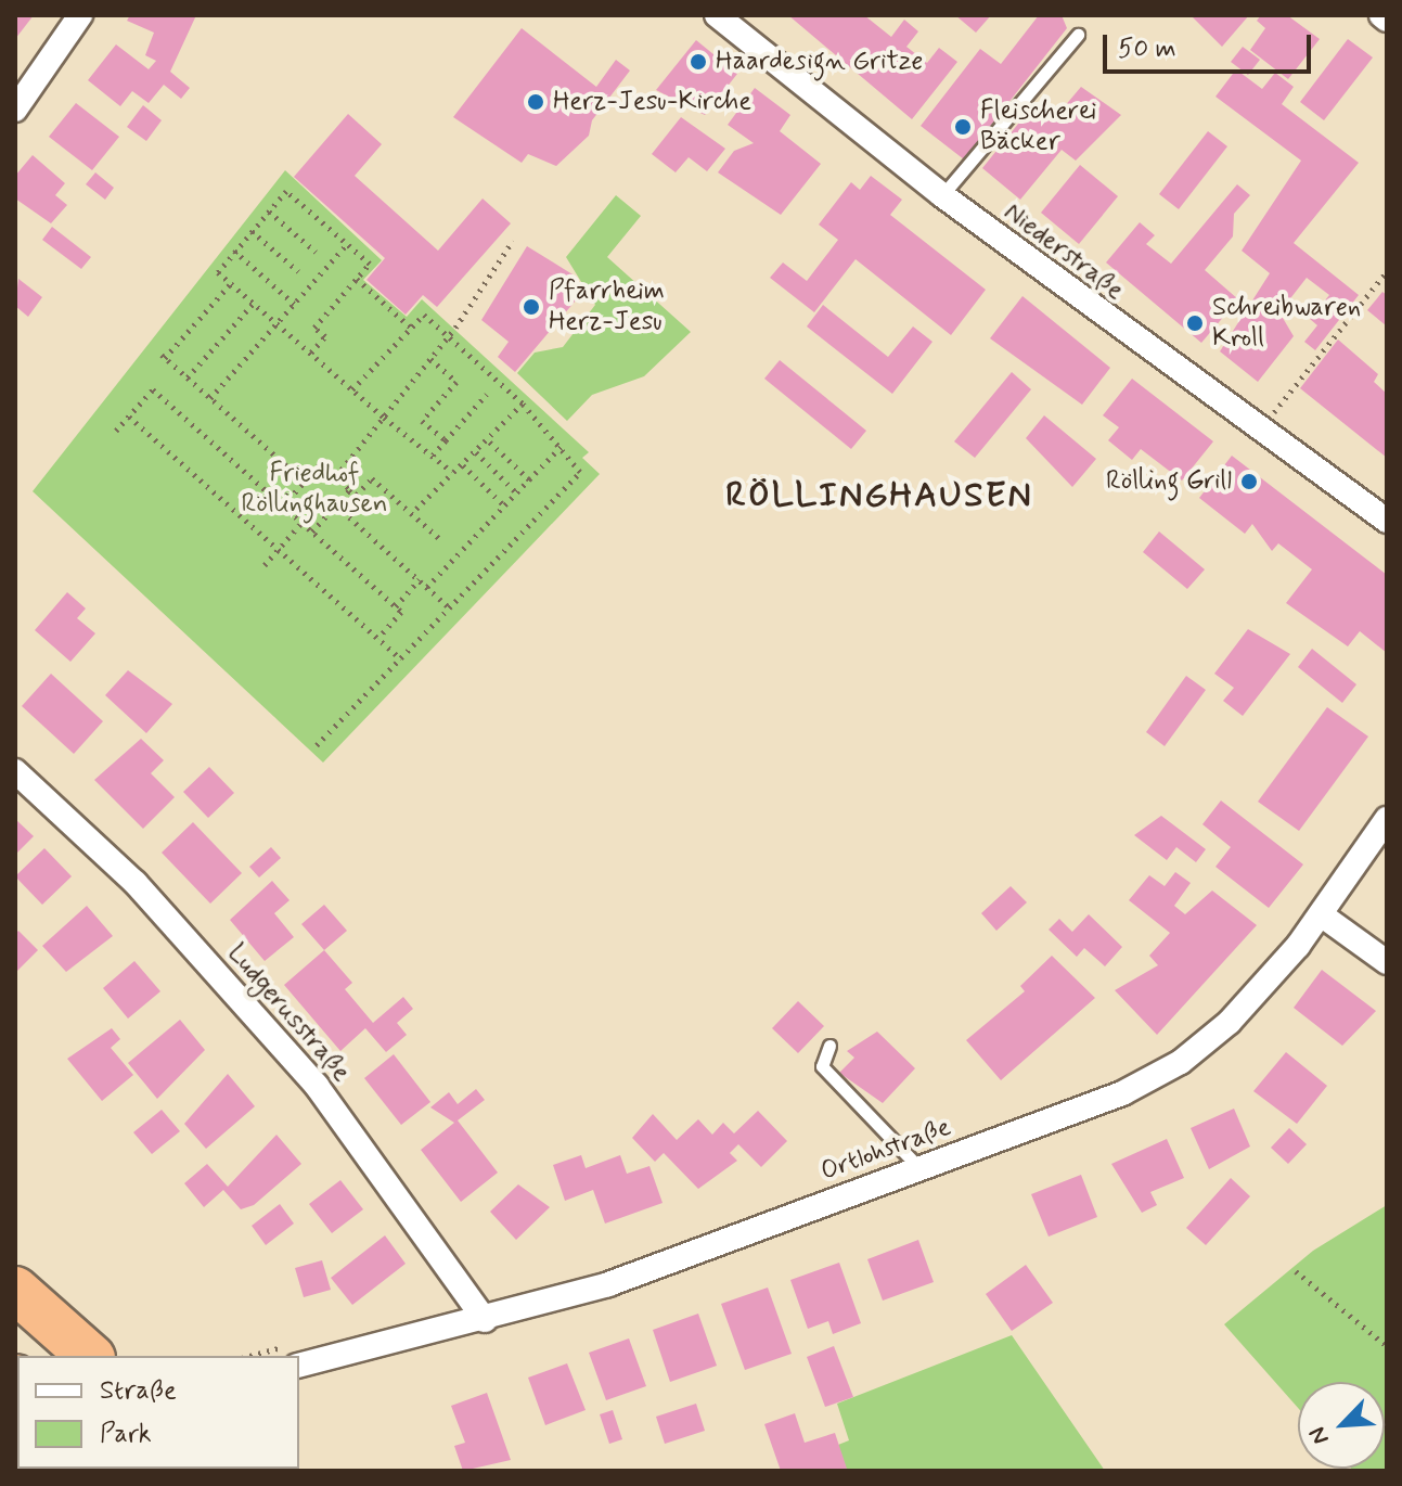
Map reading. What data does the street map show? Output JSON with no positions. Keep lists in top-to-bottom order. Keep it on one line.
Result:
{"streets":{"street":["Niederstraße","Ludgerusstraße","Ortlohstraße"]},"crossings":[["Ludgerusstraße","Ortlohstraße"]],"districts":["RÖLLINGHAUSEN"],"parks":["Friedhof Röllinghausen"],"places":["Haardesign Gritze","Herz-Jesu-Kirche","Fleischerei Bäcker","Pfarrheim Herz-Jesu","Schreibwaren Kroll","Rölling Grill"],"legend":["Straße","Park"],"scale_bar":"50 m","north":"bottom left"}
